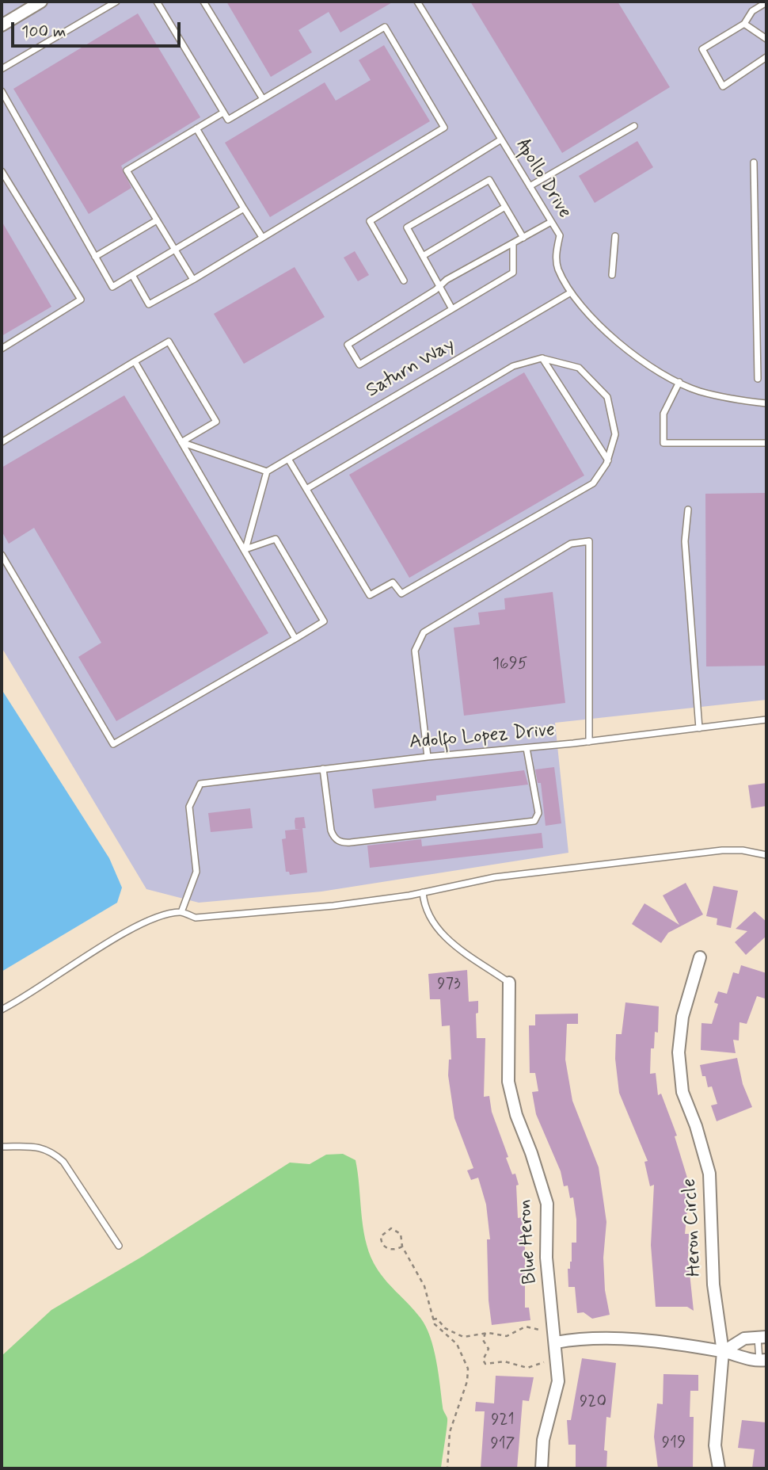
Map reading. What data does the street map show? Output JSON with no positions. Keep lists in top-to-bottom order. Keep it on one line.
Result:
{"streets":{"street":["Heron Circle","Blue Heron"],"lane":["Apollo Drive","Saturn Way","Adolfo Lopez Drive"]},"crossings":[["Apollo Drive","Saturn Way"]],"house_numbers":["1695","973","920","921","919","917"],"scale_bar":"100 m"}
